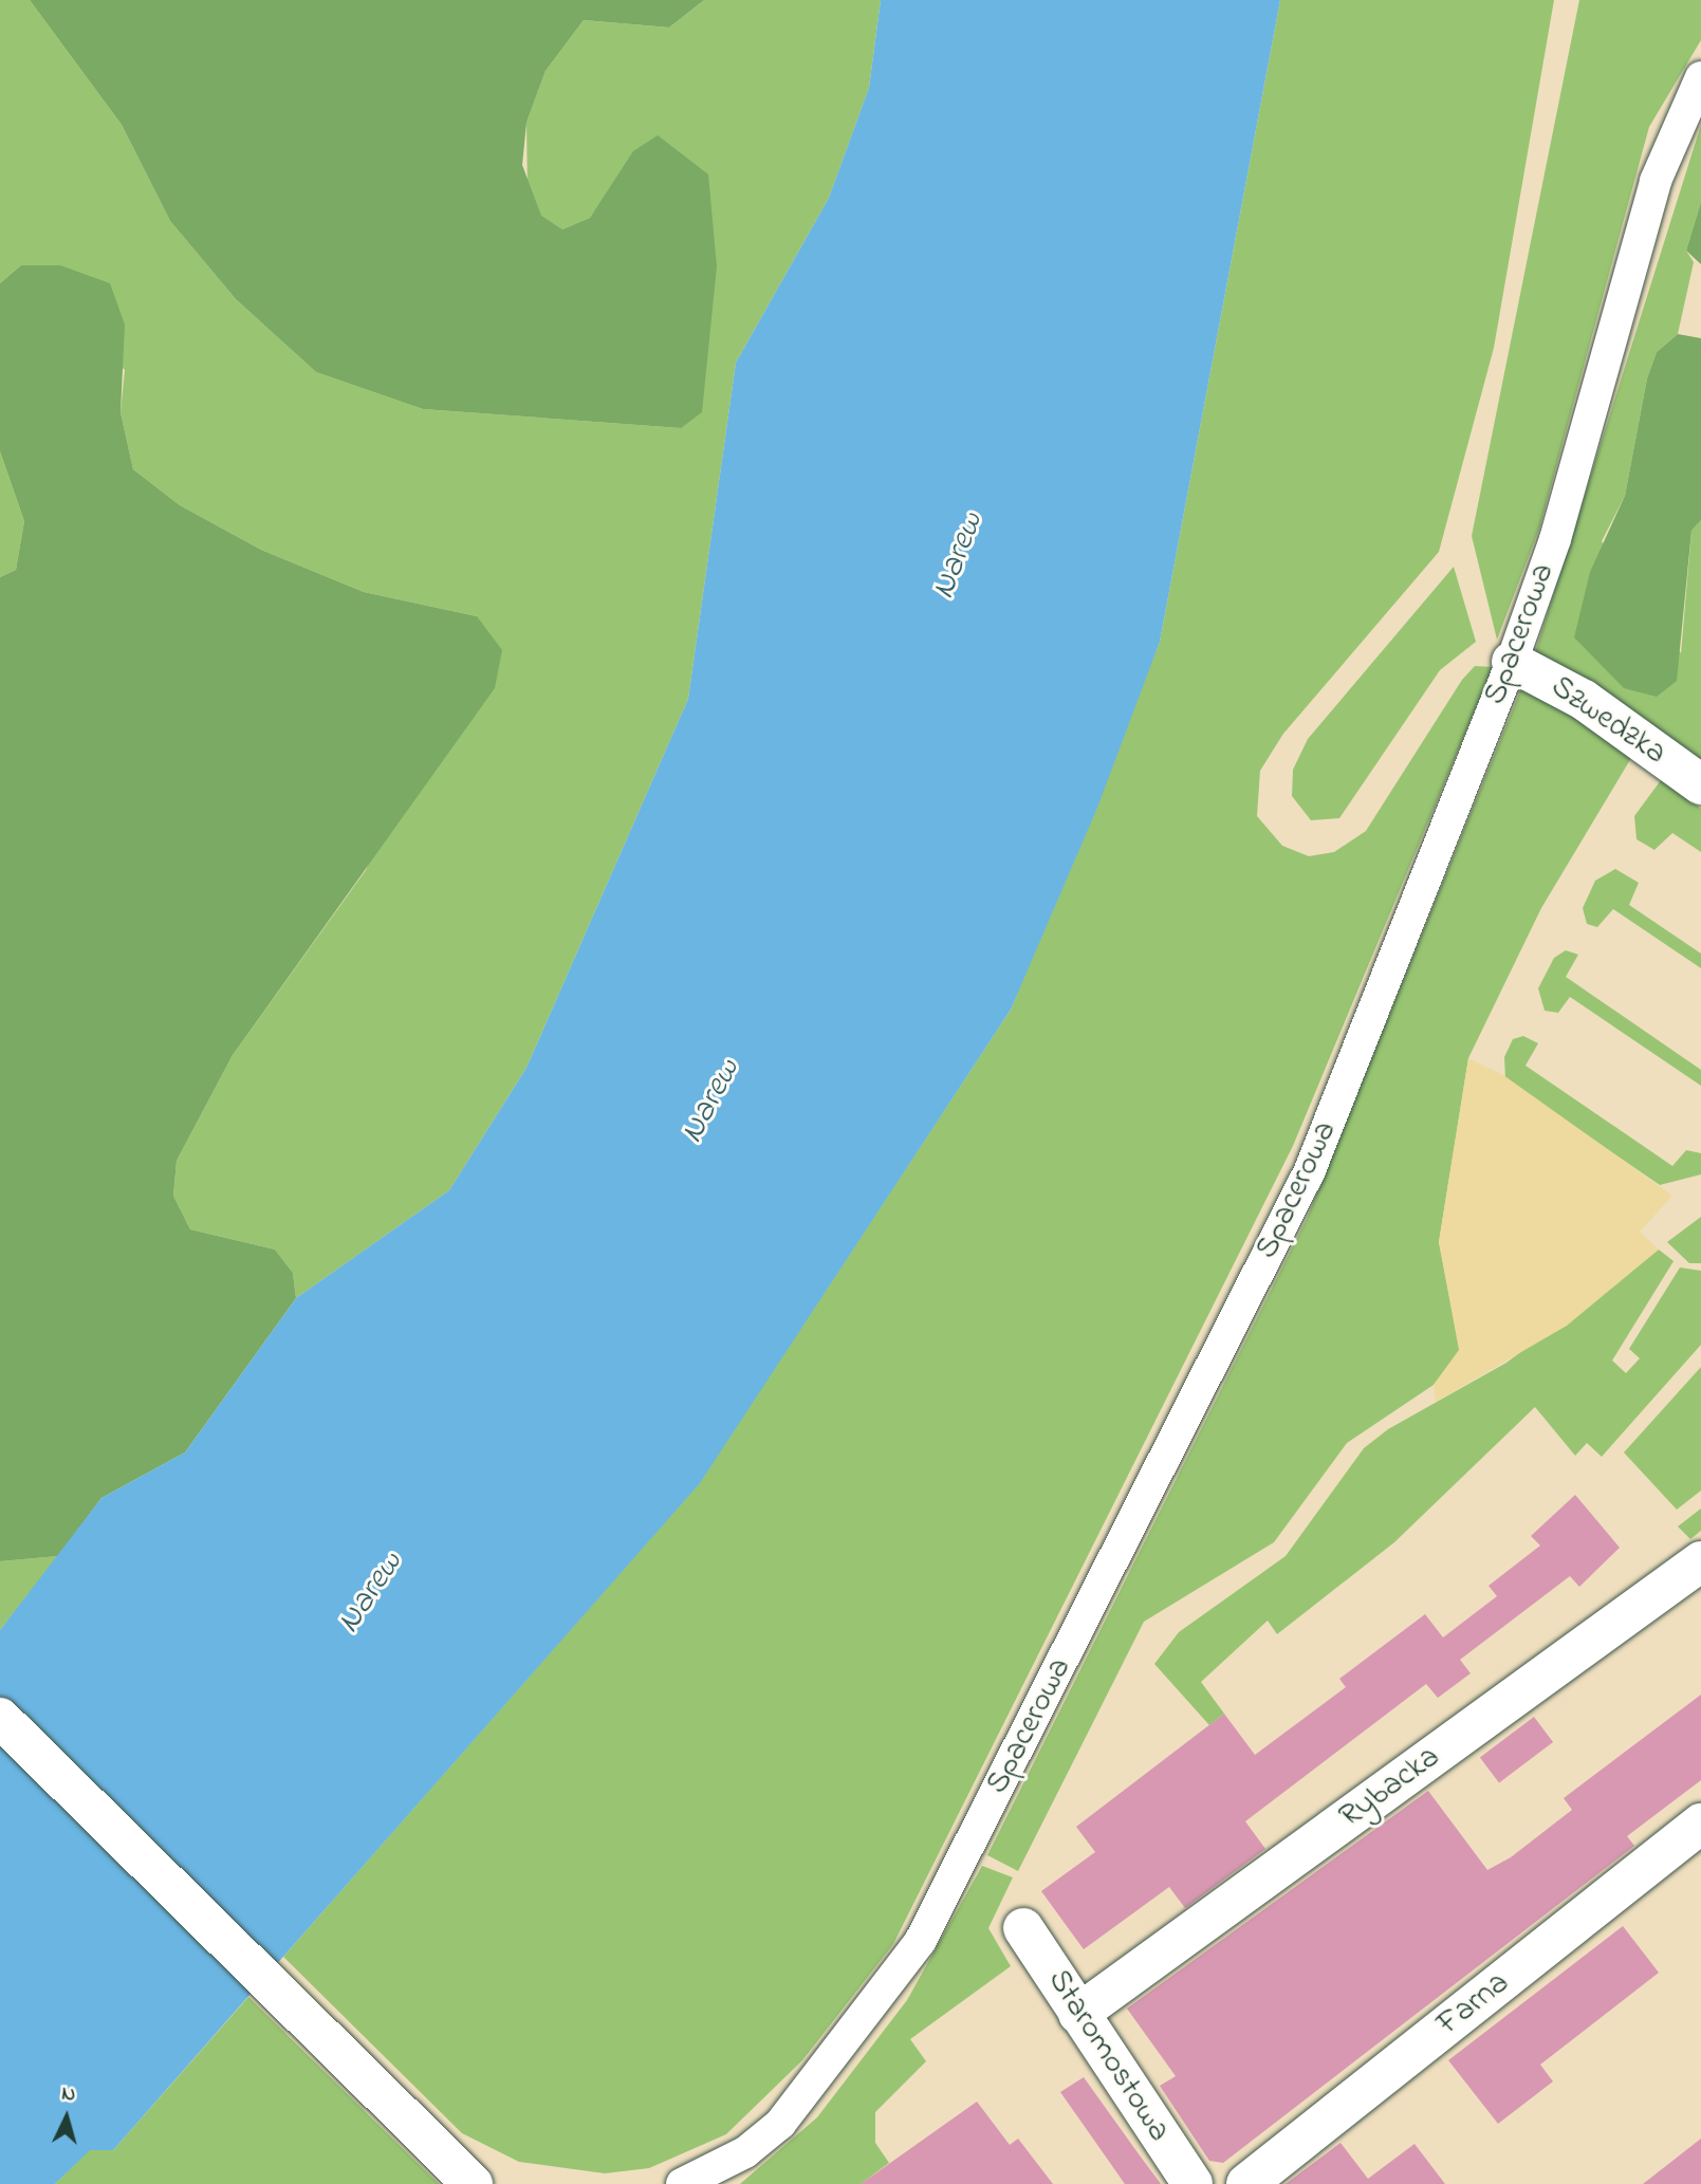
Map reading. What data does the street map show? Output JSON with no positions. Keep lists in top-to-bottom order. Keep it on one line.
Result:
{"streets":{"street":["Spacerowa","Szwedzka","Rybacka","Farna","Staromostowa"]},"crossings":[["Spacerowa","Szwedzka"],["Rybacka","Staromostowa"]],"water":["Narew"],"north":"top"}
